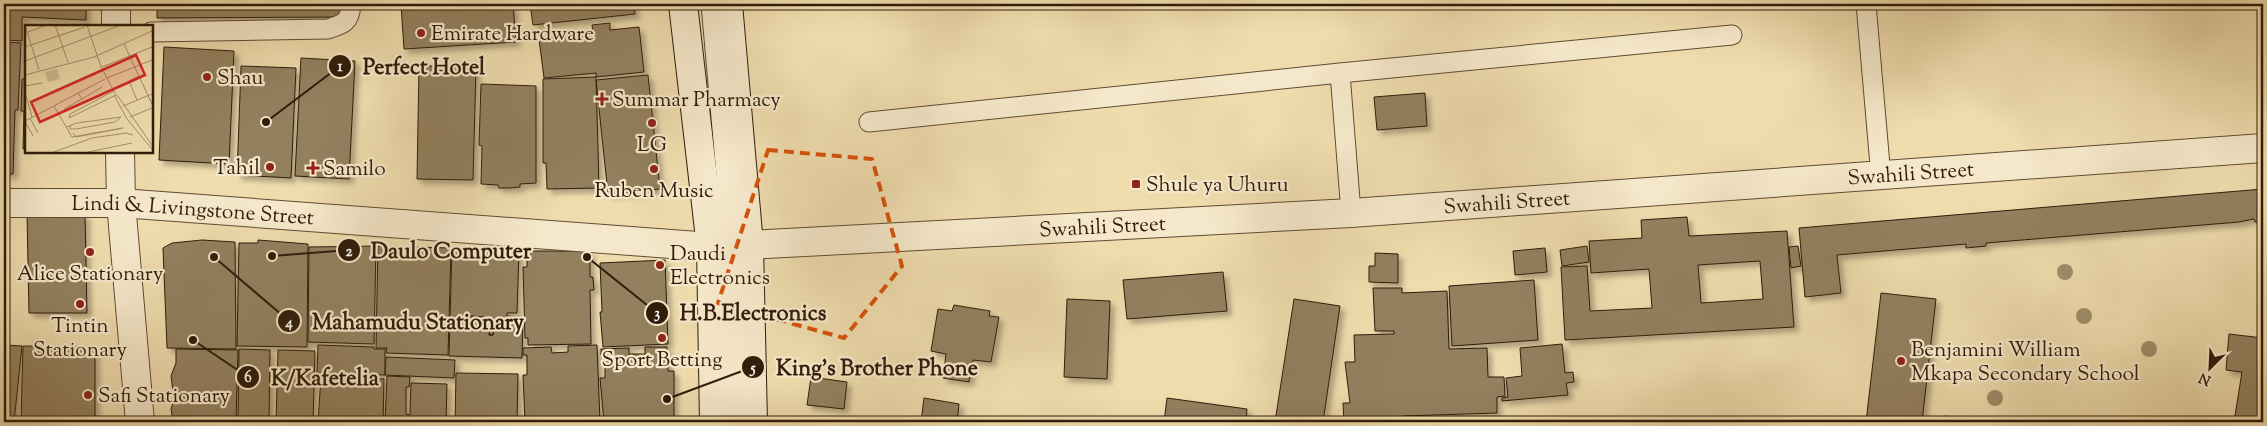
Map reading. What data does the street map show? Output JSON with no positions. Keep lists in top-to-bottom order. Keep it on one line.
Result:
{"streets":{"street":["Swahili Street","Lindi & Livingstone Street"]},"places":{"other":["Emirate Hardware","Shau","Perfect Hotel","LG","Tahil","Ruben Music","Alice Stationary","Daulo Computer","Mahamudu Stationary","H.B.Electronics","Daudi Electronics","Tintin Stationary","Sport Betting","K/Kafetelia","Benjamini William Mkapa Secondary School","Safi Stationary","King's Brother Phone"],"health":["Summar Pharmacy","Samilo"],"transit":["Shule ya Uhuru"]},"north":"bottom left"}
